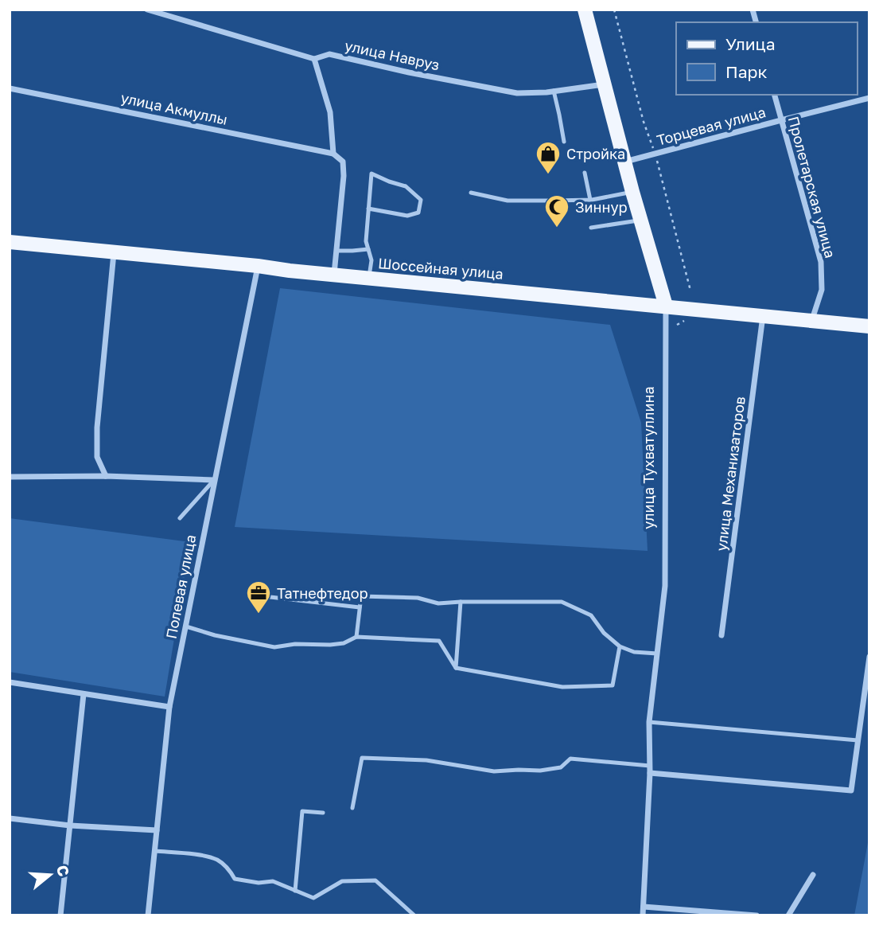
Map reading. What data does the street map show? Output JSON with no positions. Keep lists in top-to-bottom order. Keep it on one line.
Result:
{"streets":{"main road":["Шоссейная улица","улица Тухватуллина"],"street":["улица Навруз","улица Акмуллы","Торцевая улица","Пролетарская улица","улица Механизаторов","Полевая улица"]},"crossings":[["улица Навруз","улица Тухватуллина"],["Торцевая улица","Пролетарская улица"],["Торцевая улица","улица Тухватуллина"],["Пролетарская улица","Шоссейная улица"],["Шоссейная улица","улица Тухватуллина"],["Шоссейная улица","улица Механизаторов"],["Шоссейная улица","Полевая улица"]],"places":{"shop":["Стройка"],"mosque":["Зиннур"],"office":["Татнефтедор"]},"legend":["Улица","Парк"],"north":"right"}
